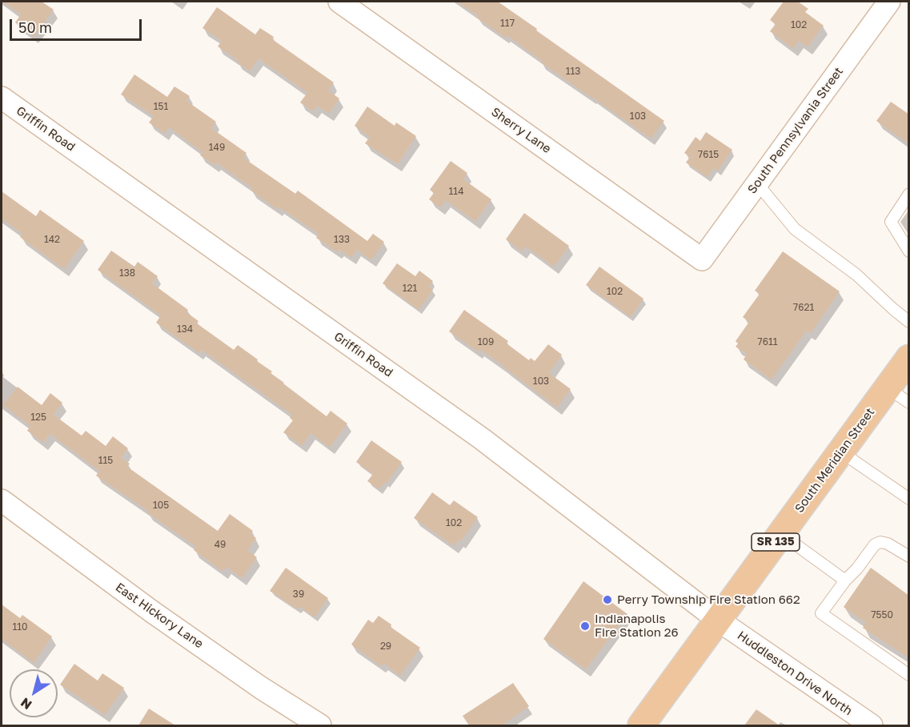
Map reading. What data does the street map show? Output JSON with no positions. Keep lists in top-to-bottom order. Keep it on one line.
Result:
{"streets":{"main road":["South Meridian Street","SR 135"],"street":["Griffin Road","Sherry Lane","South Pennsylvania Street","East Hickory Lane","Huddleston Drive North"]},"crossings":[["Griffin Road","South Meridian Street"],["Griffin Road","Huddleston Drive North"],["Sherry Lane","South Pennsylvania Street"],["South Meridian Street","Huddleston Drive North"]],"places":["Perry Township Fire Station 662","Indianapolis Fire Station 26"],"house_numbers":["117","102","113","151","103","149","7615","114","142","133","138","121","102","7621","134","109","7611","103","125","115","105","102","49","39","7550","110","29"],"scale_bar":"50 m","north":"bottom left"}
